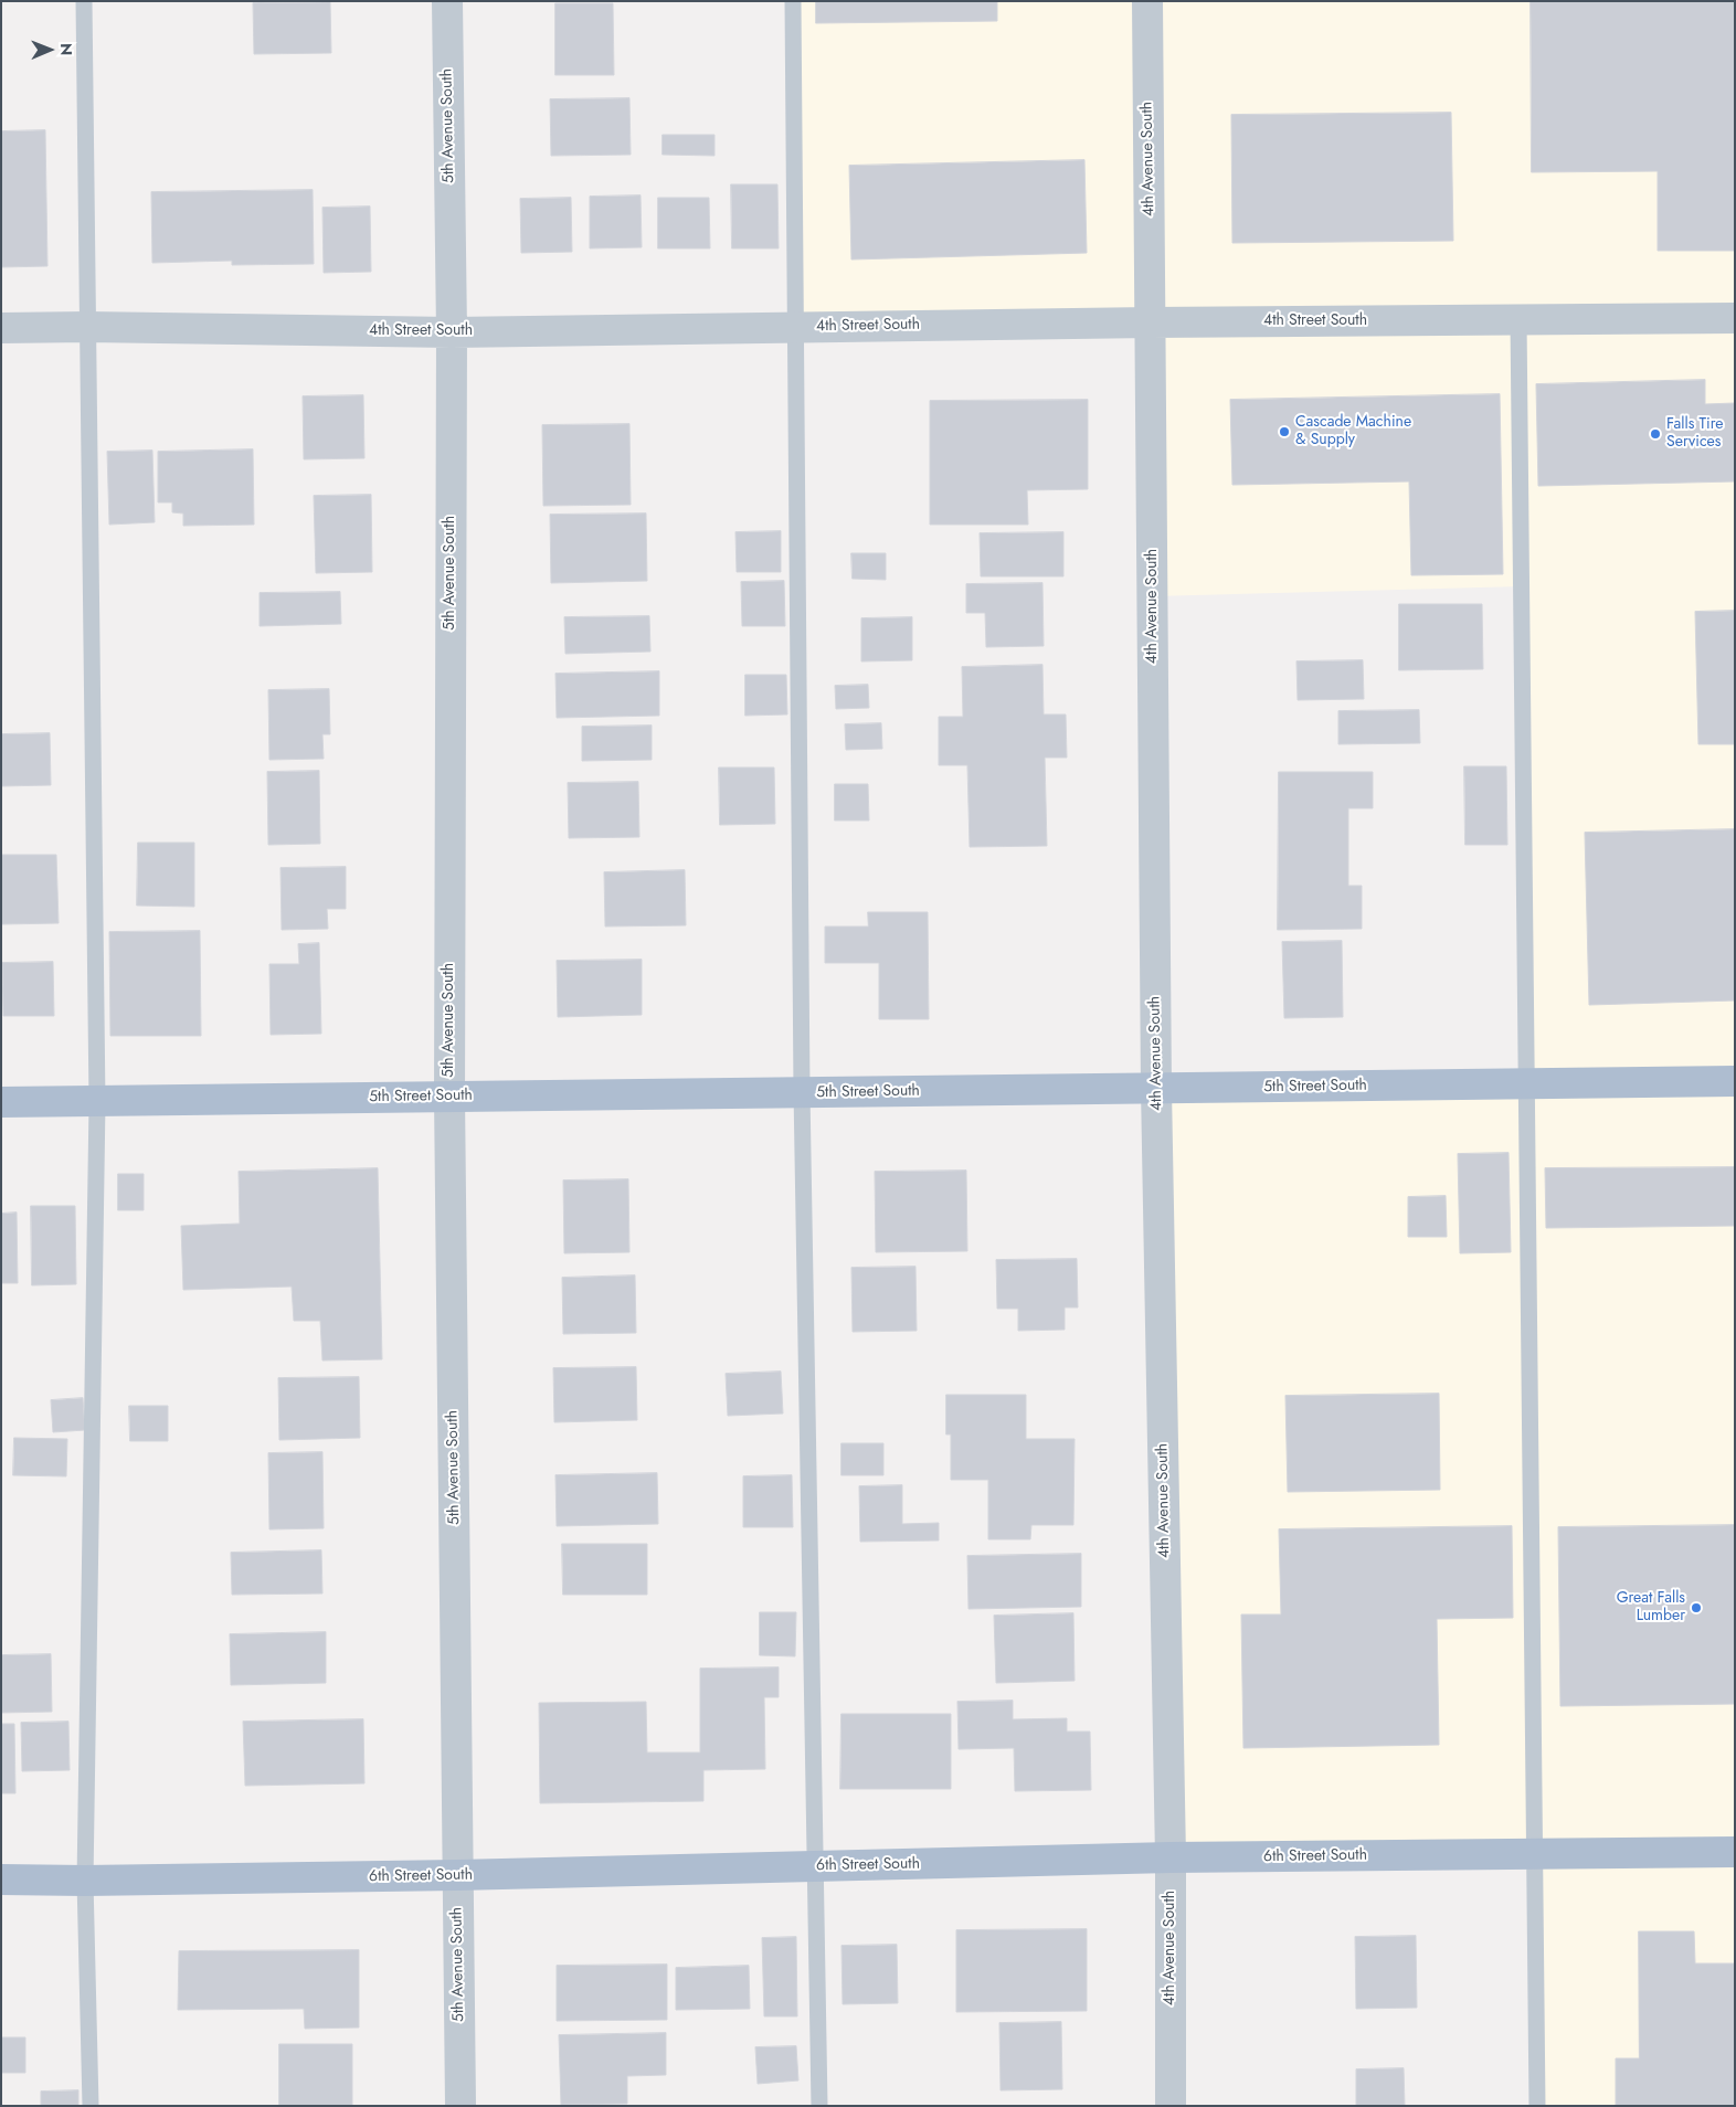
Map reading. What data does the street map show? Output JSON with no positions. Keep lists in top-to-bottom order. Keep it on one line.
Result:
{"streets":{"main road":["5th Street South","6th Street South"],"street":["5th Avenue South","4th Avenue South","4th Street South"]},"crossings":[["5th Avenue South","4th Street South"],["5th Avenue South","5th Street South"],["5th Avenue South","6th Street South"],["4th Avenue South","4th Street South"],["4th Avenue South","5th Street South"],["4th Avenue South","6th Street South"]],"places":["Cascade Machine & Supply","Falls Tire Services","Great Falls Lumber"],"north":"right"}
